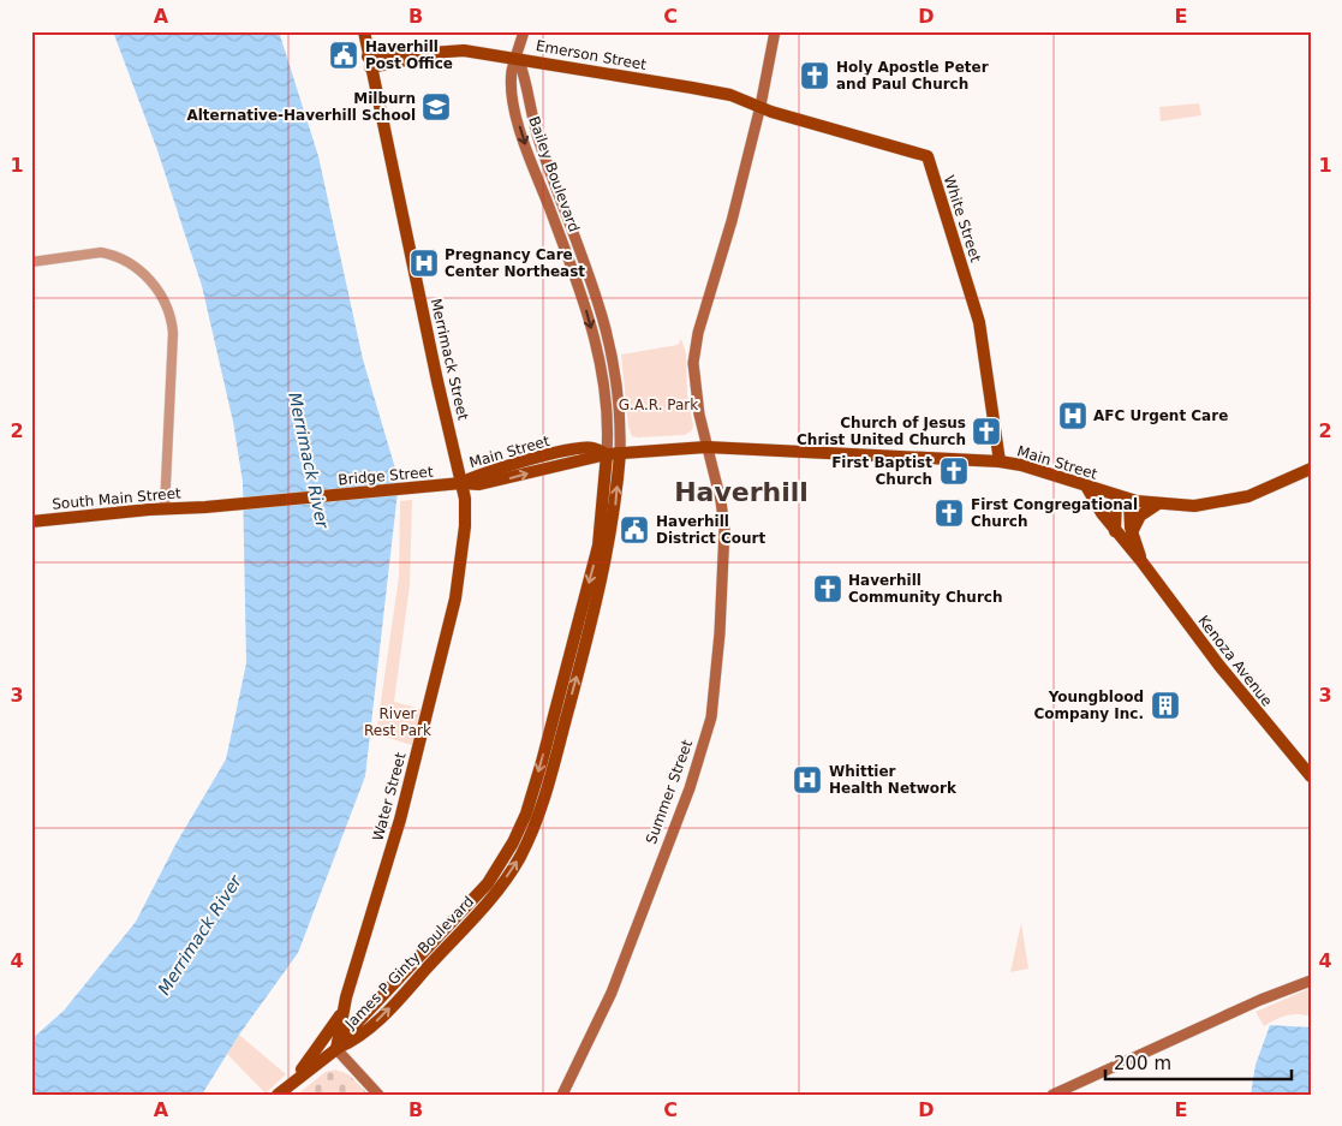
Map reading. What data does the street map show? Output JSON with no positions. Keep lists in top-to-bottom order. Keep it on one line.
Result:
{"streets":{"main road":["Emerson Street","Bailey Boulevard","White Street","Merrimack Street","Main Street","Bridge Street","South Main Street","Kenoza Avenue","Summer Street","Water Street","James P Ginty Boulevard"]},"crossings":[["Emerson Street","Bailey Boulevard"],["Emerson Street","White Street"],["Emerson Street","Merrimack Street"],["Emerson Street","Summer Street"],["Bailey Boulevard","Main Street"],["Bailey Boulevard","James P Ginty Boulevard"],["White Street","Main Street"],["White Street","Summer Street"],["Merrimack Street","Main Street"],["Merrimack Street","Bridge Street"],["Merrimack Street","Water Street"],["Main Street","Bridge Street"],["Main Street","Kenoza Avenue"],["Main Street","Summer Street"],["Main Street","Water Street"],["Main Street","James P Ginty Boulevard"],["Bridge Street","South Main Street"],["Bridge Street","Water Street"],["Water Street","James P Ginty Boulevard"]],"districts":["Haverhill"],"water":["Merrimack River"],"parks":["G.A.R. Park","River Rest Park"],"places":{"public building":["Haverhill Post Office","Haverhill District Court"],"church":["Holy Apostle Peter and Paul Church","Church of Jesus Christ United Church","First Baptist Church","First Congregational Church","Haverhill Community Church"],"school or university":["Milburn Alternative-Haverhill School"],"hospital":["Pregnancy Care Center Northeast","AFC Urgent Care","Whittier Health Network"],"building":["Youngblood Company Inc."]},"scale_bar":"200 m","grid":{"columns":["A","B","C","D","E"],"rows":["1","2","3","4"]}}
